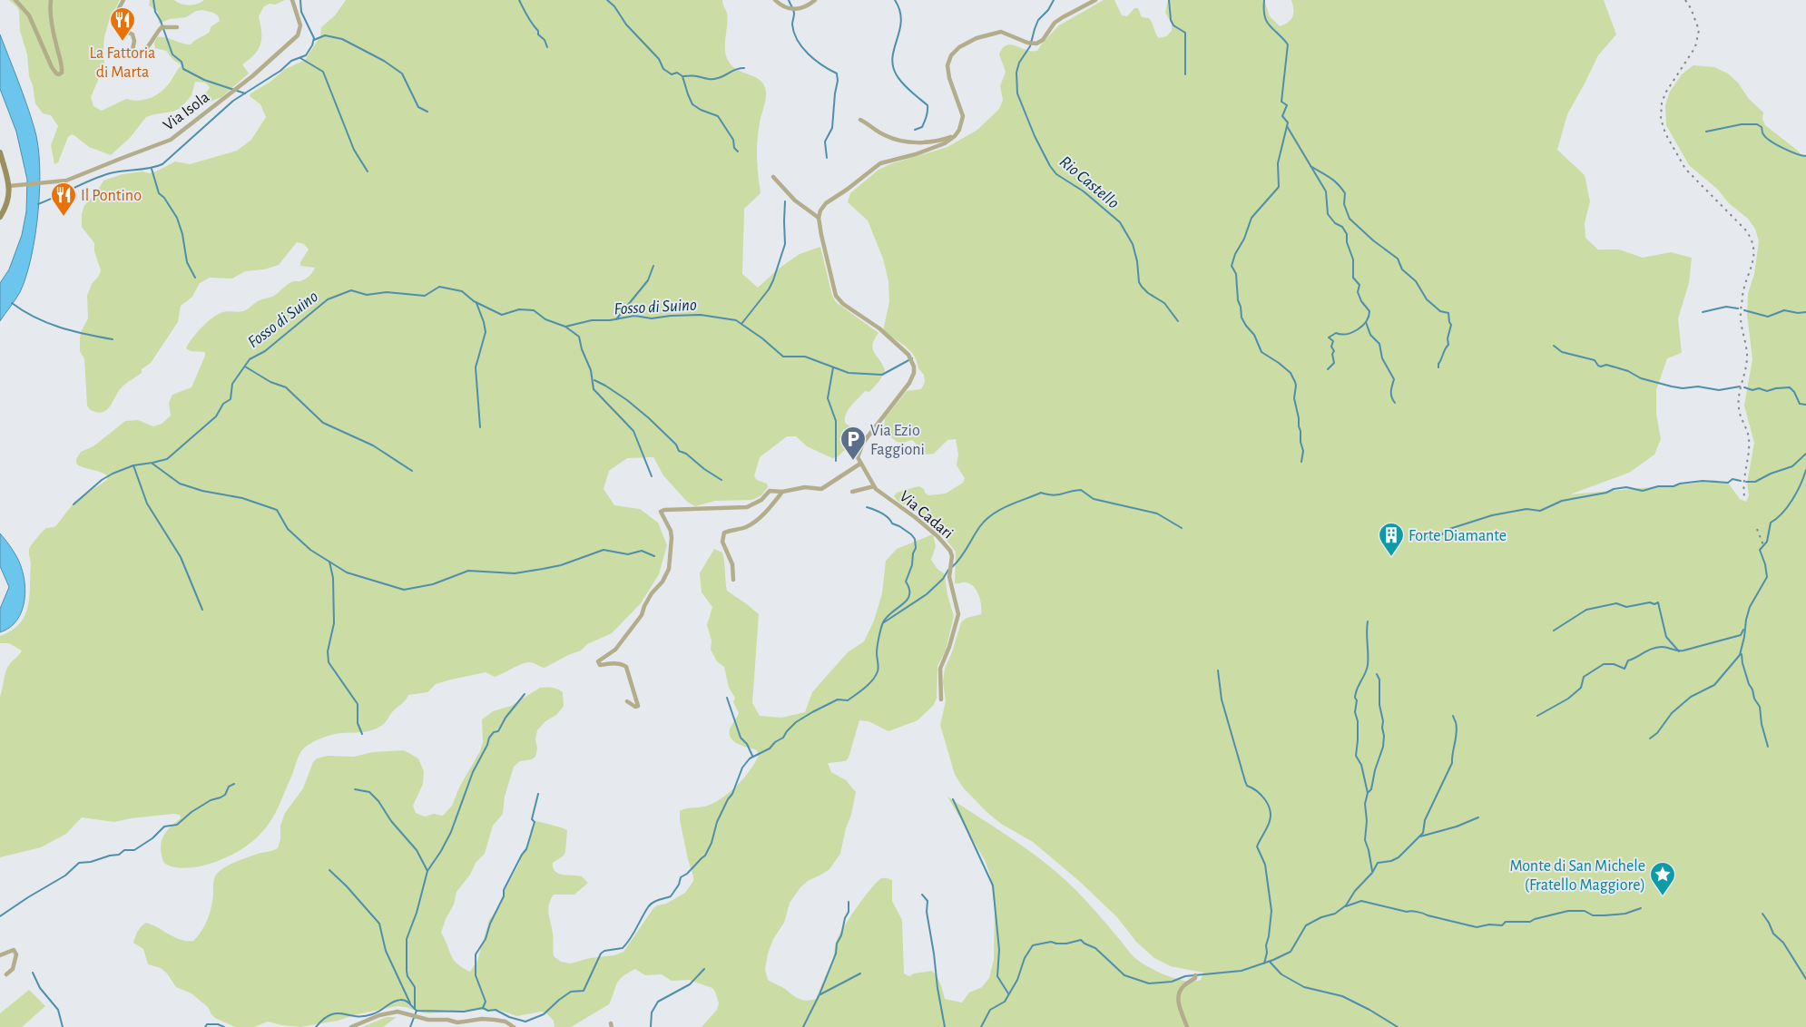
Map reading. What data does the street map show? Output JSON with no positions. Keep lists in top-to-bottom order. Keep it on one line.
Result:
{"streets":{"street":["Via Isola","Via Cadari"]},"water":["Rio Castello","Fosso di Suino"],"places":{"restaurant":["La Fattoria di Marta","Il Pontino"],"parking":["Via Ezio Faggioni"],"building":["Forte Diamante"],"place":["Monte di San Michele (Fratello Maggiore)"]}}
